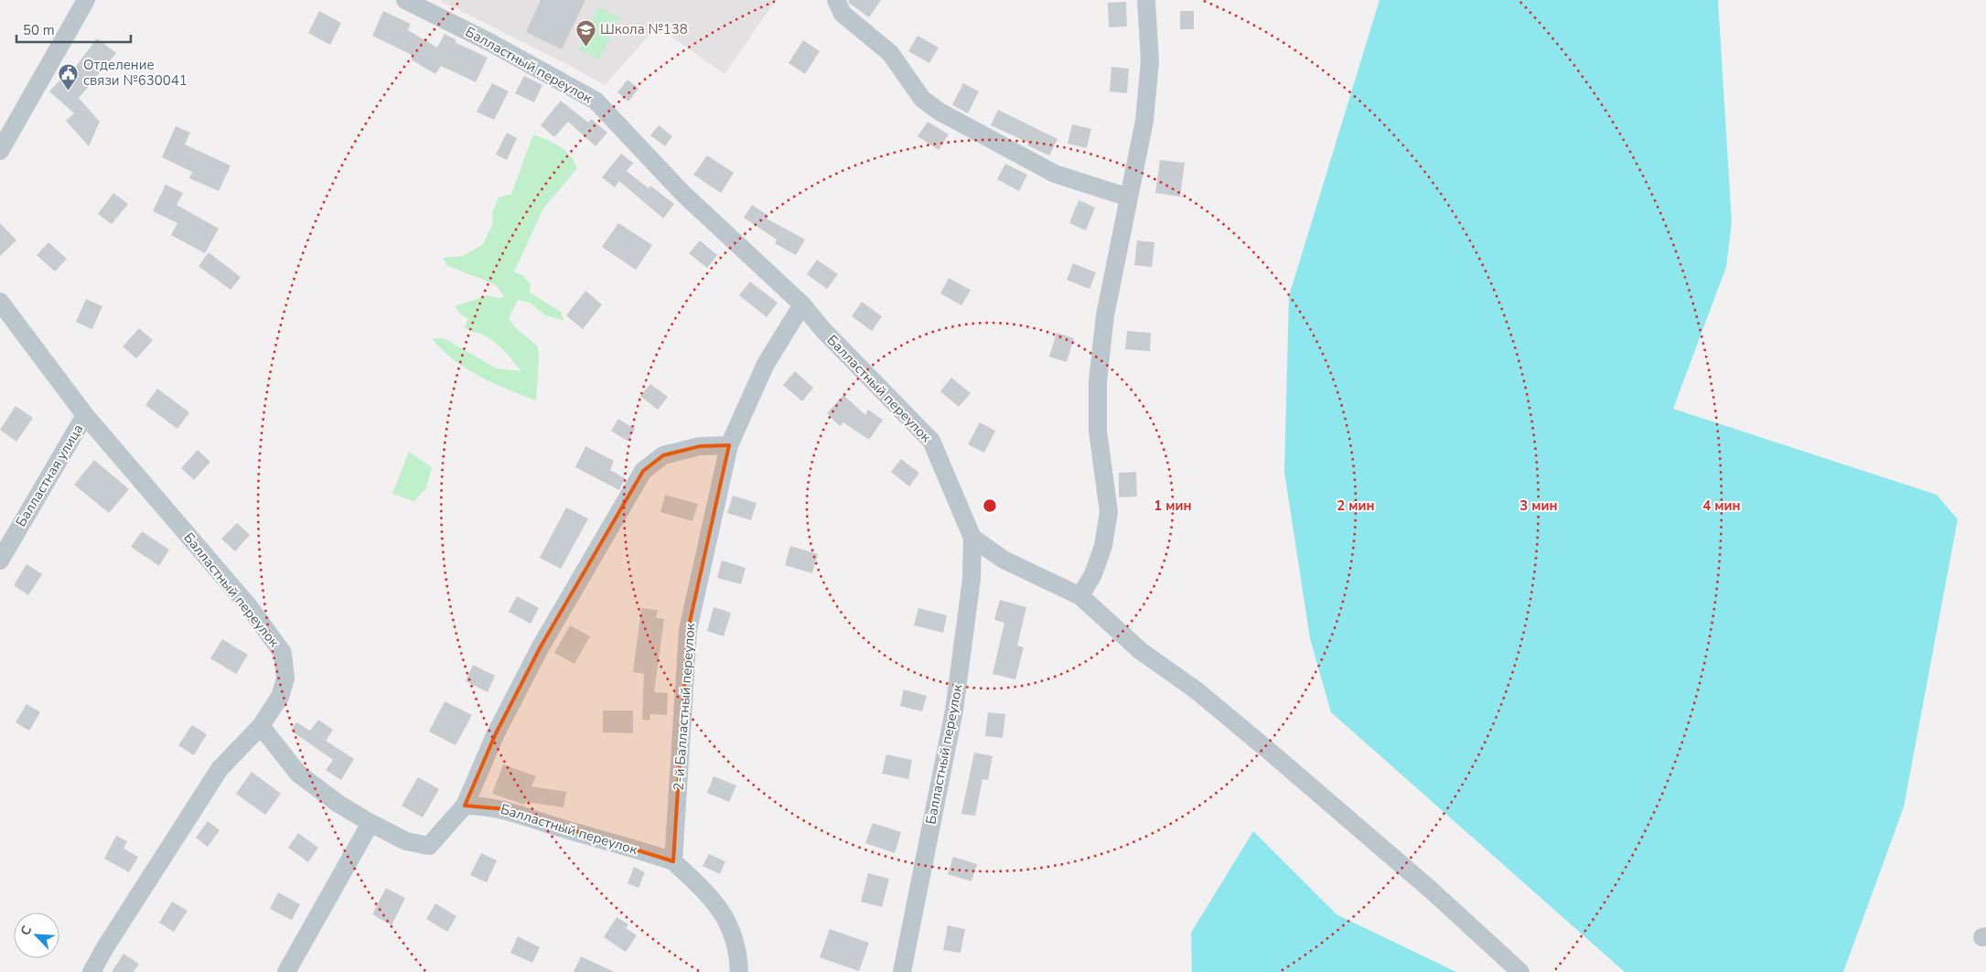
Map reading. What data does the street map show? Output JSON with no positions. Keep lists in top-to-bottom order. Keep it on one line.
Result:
{"streets":{"street":["Балластный переулок","Балластная улица","2-й Балластный переулок"]},"crossings":[["Балластный переулок","Балластная улица"],["Балластный переулок","2-й Балластный переулок"]],"places":{"school or university":["Школа №138"],"public building":["Отделение связи №630041"]},"scale_bar":"50 m","north":"top left","rings":["1 мин","2 мин","3 мин","4 мин"]}
